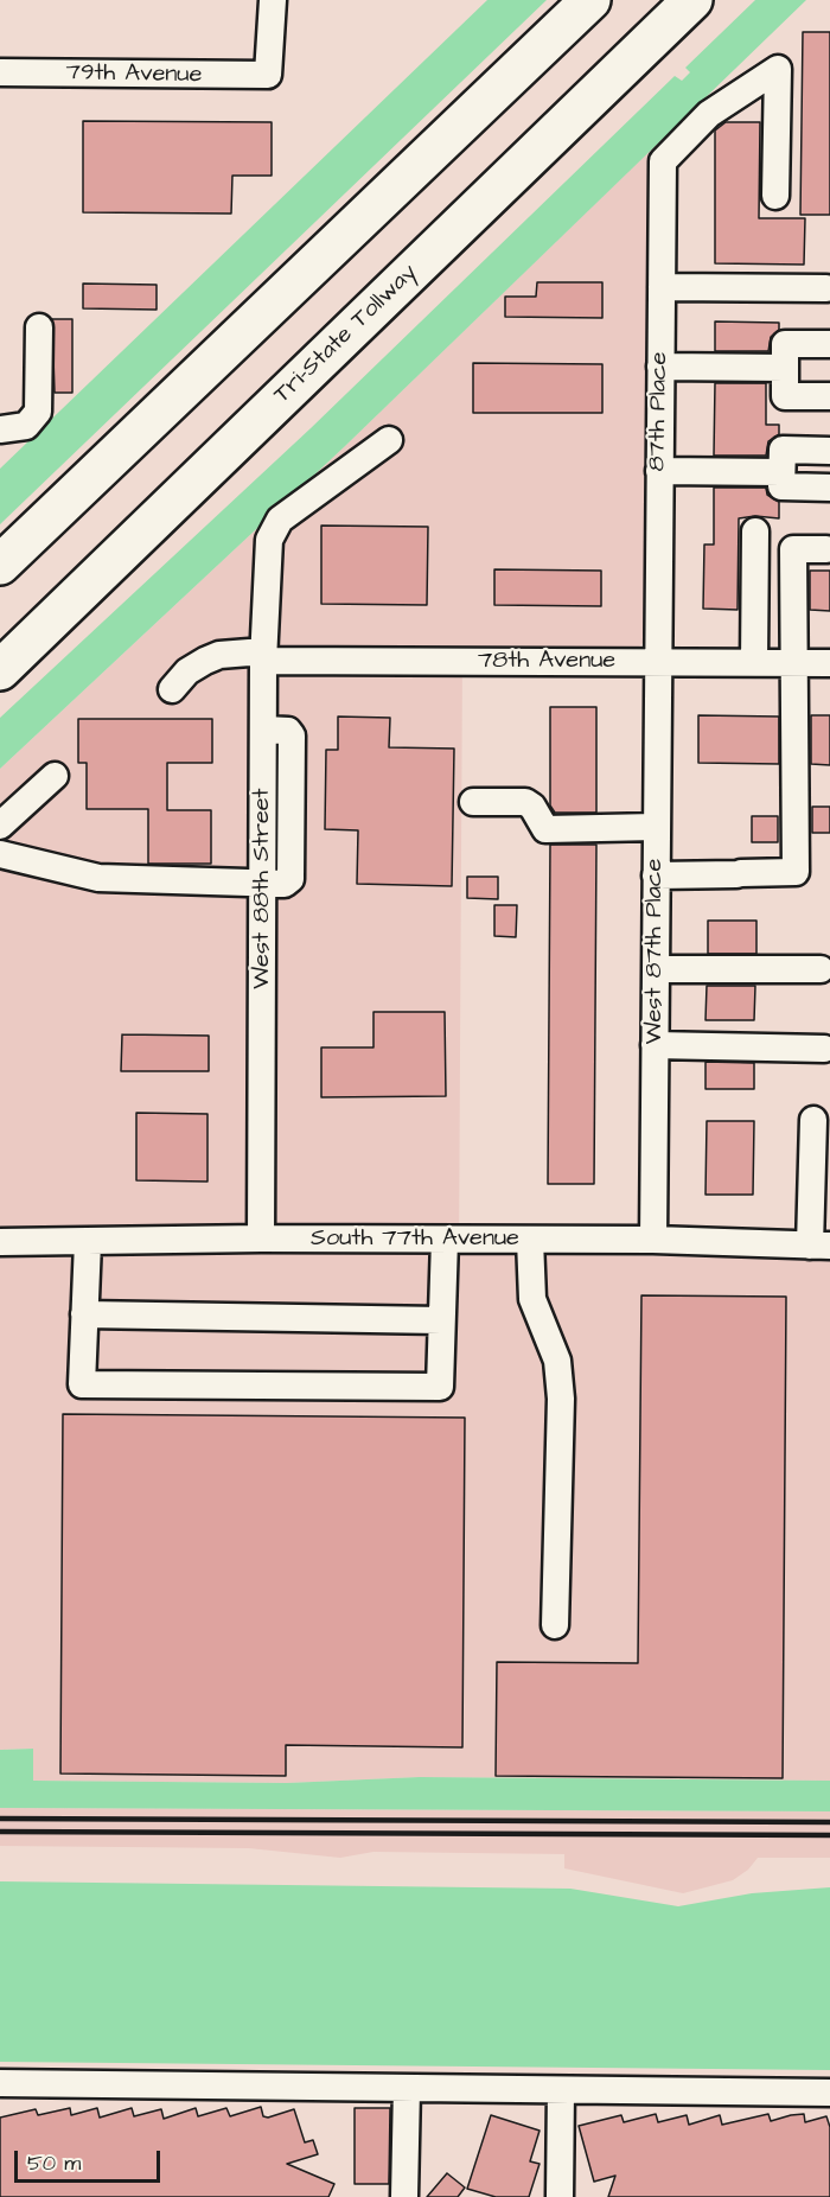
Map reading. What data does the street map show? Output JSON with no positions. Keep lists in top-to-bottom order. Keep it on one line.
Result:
{"streets":{"highway":["Tri-State Tollway"],"street":["79th Avenue","87th Place","78th Avenue","West 88th Street","West 87th Place","South 77th Avenue"]},"crossings":[["87th Place","78th Avenue"],["87th Place","West 87th Place"],["78th Avenue","West 88th Street"],["78th Avenue","West 87th Place"],["West 88th Street","South 77th Avenue"],["West 87th Place","South 77th Avenue"]],"scale_bar":"50 m"}
